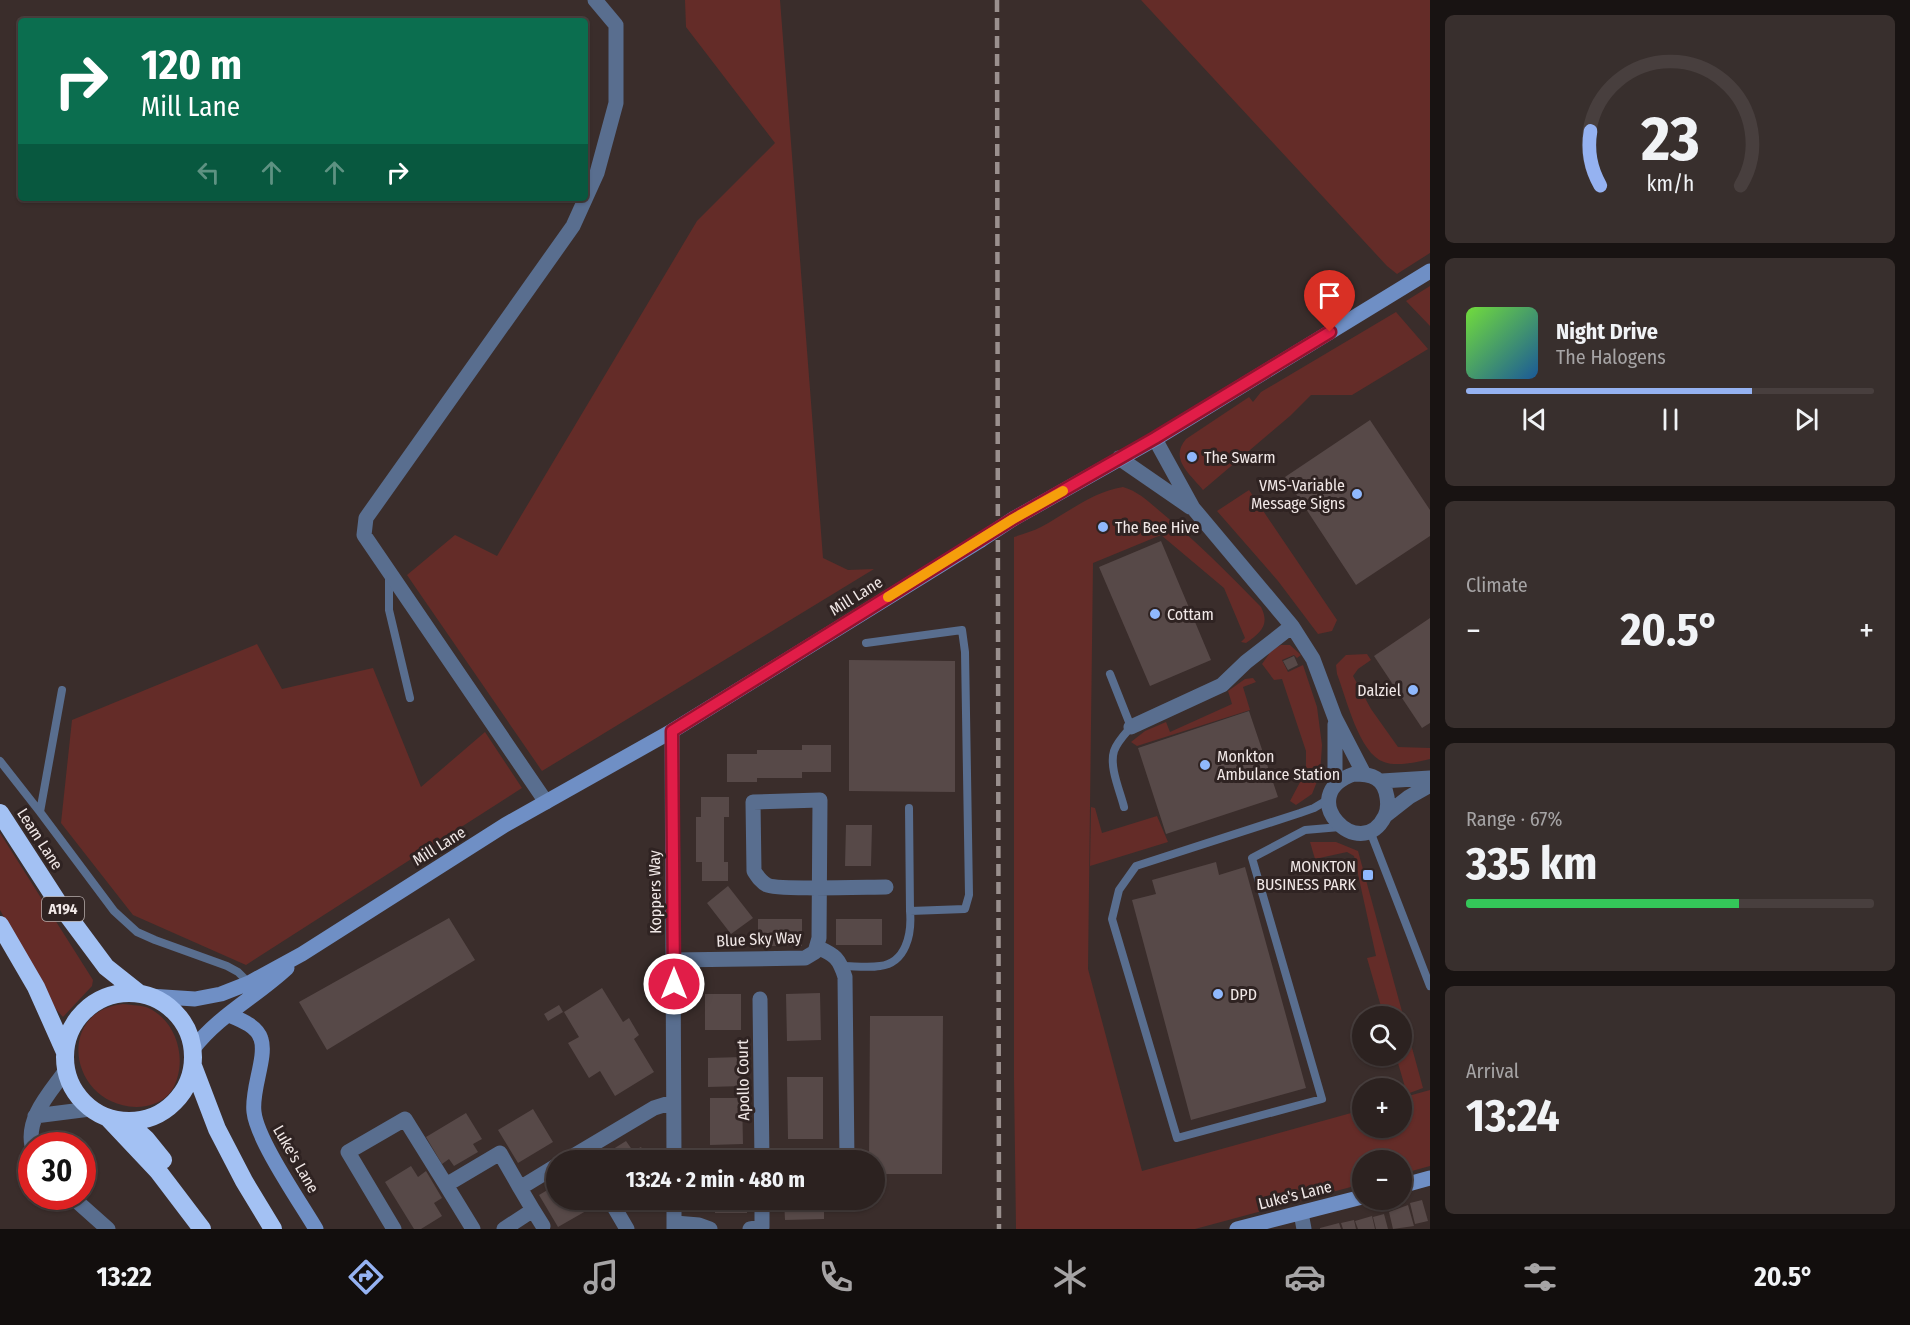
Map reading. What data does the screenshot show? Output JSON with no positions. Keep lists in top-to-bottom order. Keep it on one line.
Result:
{"streets":{"highway":["Leam Lane","A194"],"main road":["Mill Lane","Luke's Lane"],"street":["Koppers Way","Blue Sky Way","Apollo Court"]},"crossings":[["Mill Lane","Leam Lane"],["Mill Lane","Koppers Way"],["Mill Lane","Luke's Lane"],["Koppers Way","Blue Sky Way"]],"places":{"other":["The Swarm","VMS-Variable Message Signs","The Bee Hive","Cottam","Dalziel","Monkton Ambulance Station","DPD"],"transit":["MONKTON BUSINESS PARK"]},"page":{"turn":["120 m","Mill Lane"],"song":["Night Drive","The Halogens"],"tile":["Climate",["Range · 67%","335 km"],["Arrival","13:24"]],"heat":["−","20.5°","+"],"map_buttons":["+","−"],"limit":"30","trip":"13:24 · 2 min · 480 m","tabs":["13:22","20.5°"],"gauge":["23","km/h"]}}
